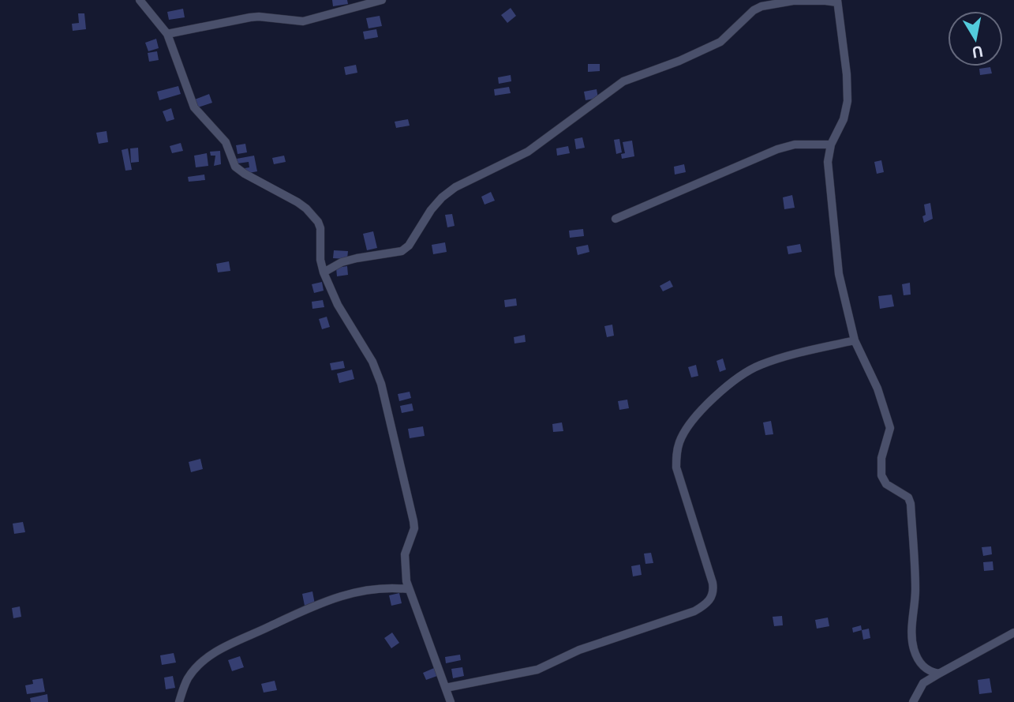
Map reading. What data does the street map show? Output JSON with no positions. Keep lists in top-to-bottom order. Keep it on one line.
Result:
{"north":"bottom"}
